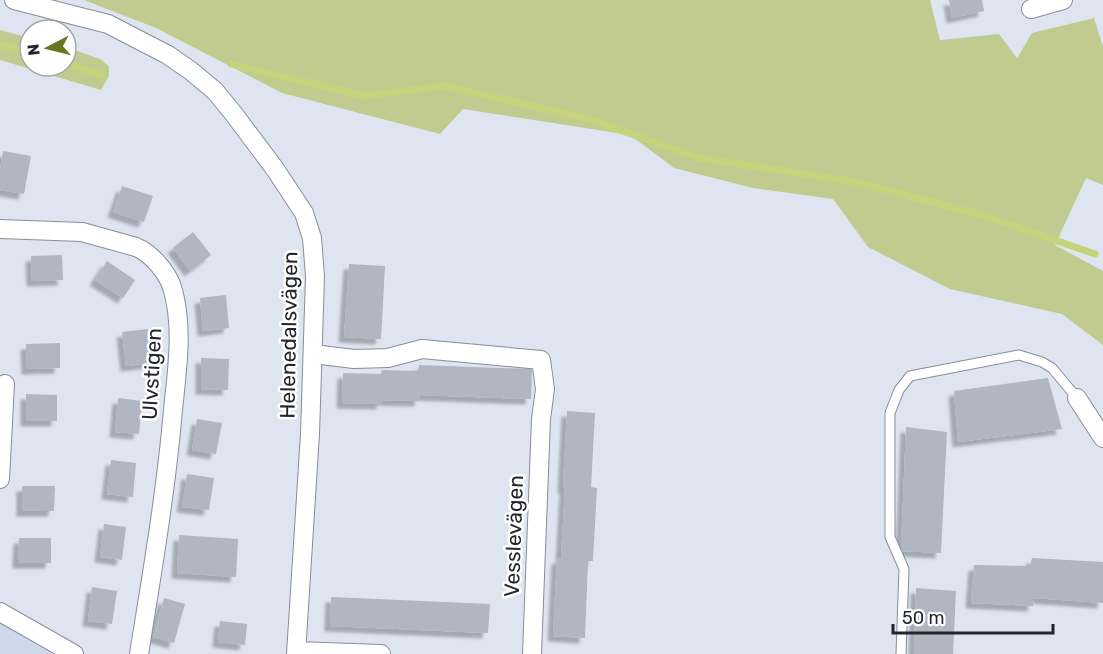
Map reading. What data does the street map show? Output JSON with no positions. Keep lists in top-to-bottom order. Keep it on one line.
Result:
{"streets":{"street":["Helenedalsvägen","Ulvstigen","Vesslevägen"]},"crossings":[["Helenedalsvägen","Vesslevägen"]],"scale_bar":"50 m","north":"left"}
